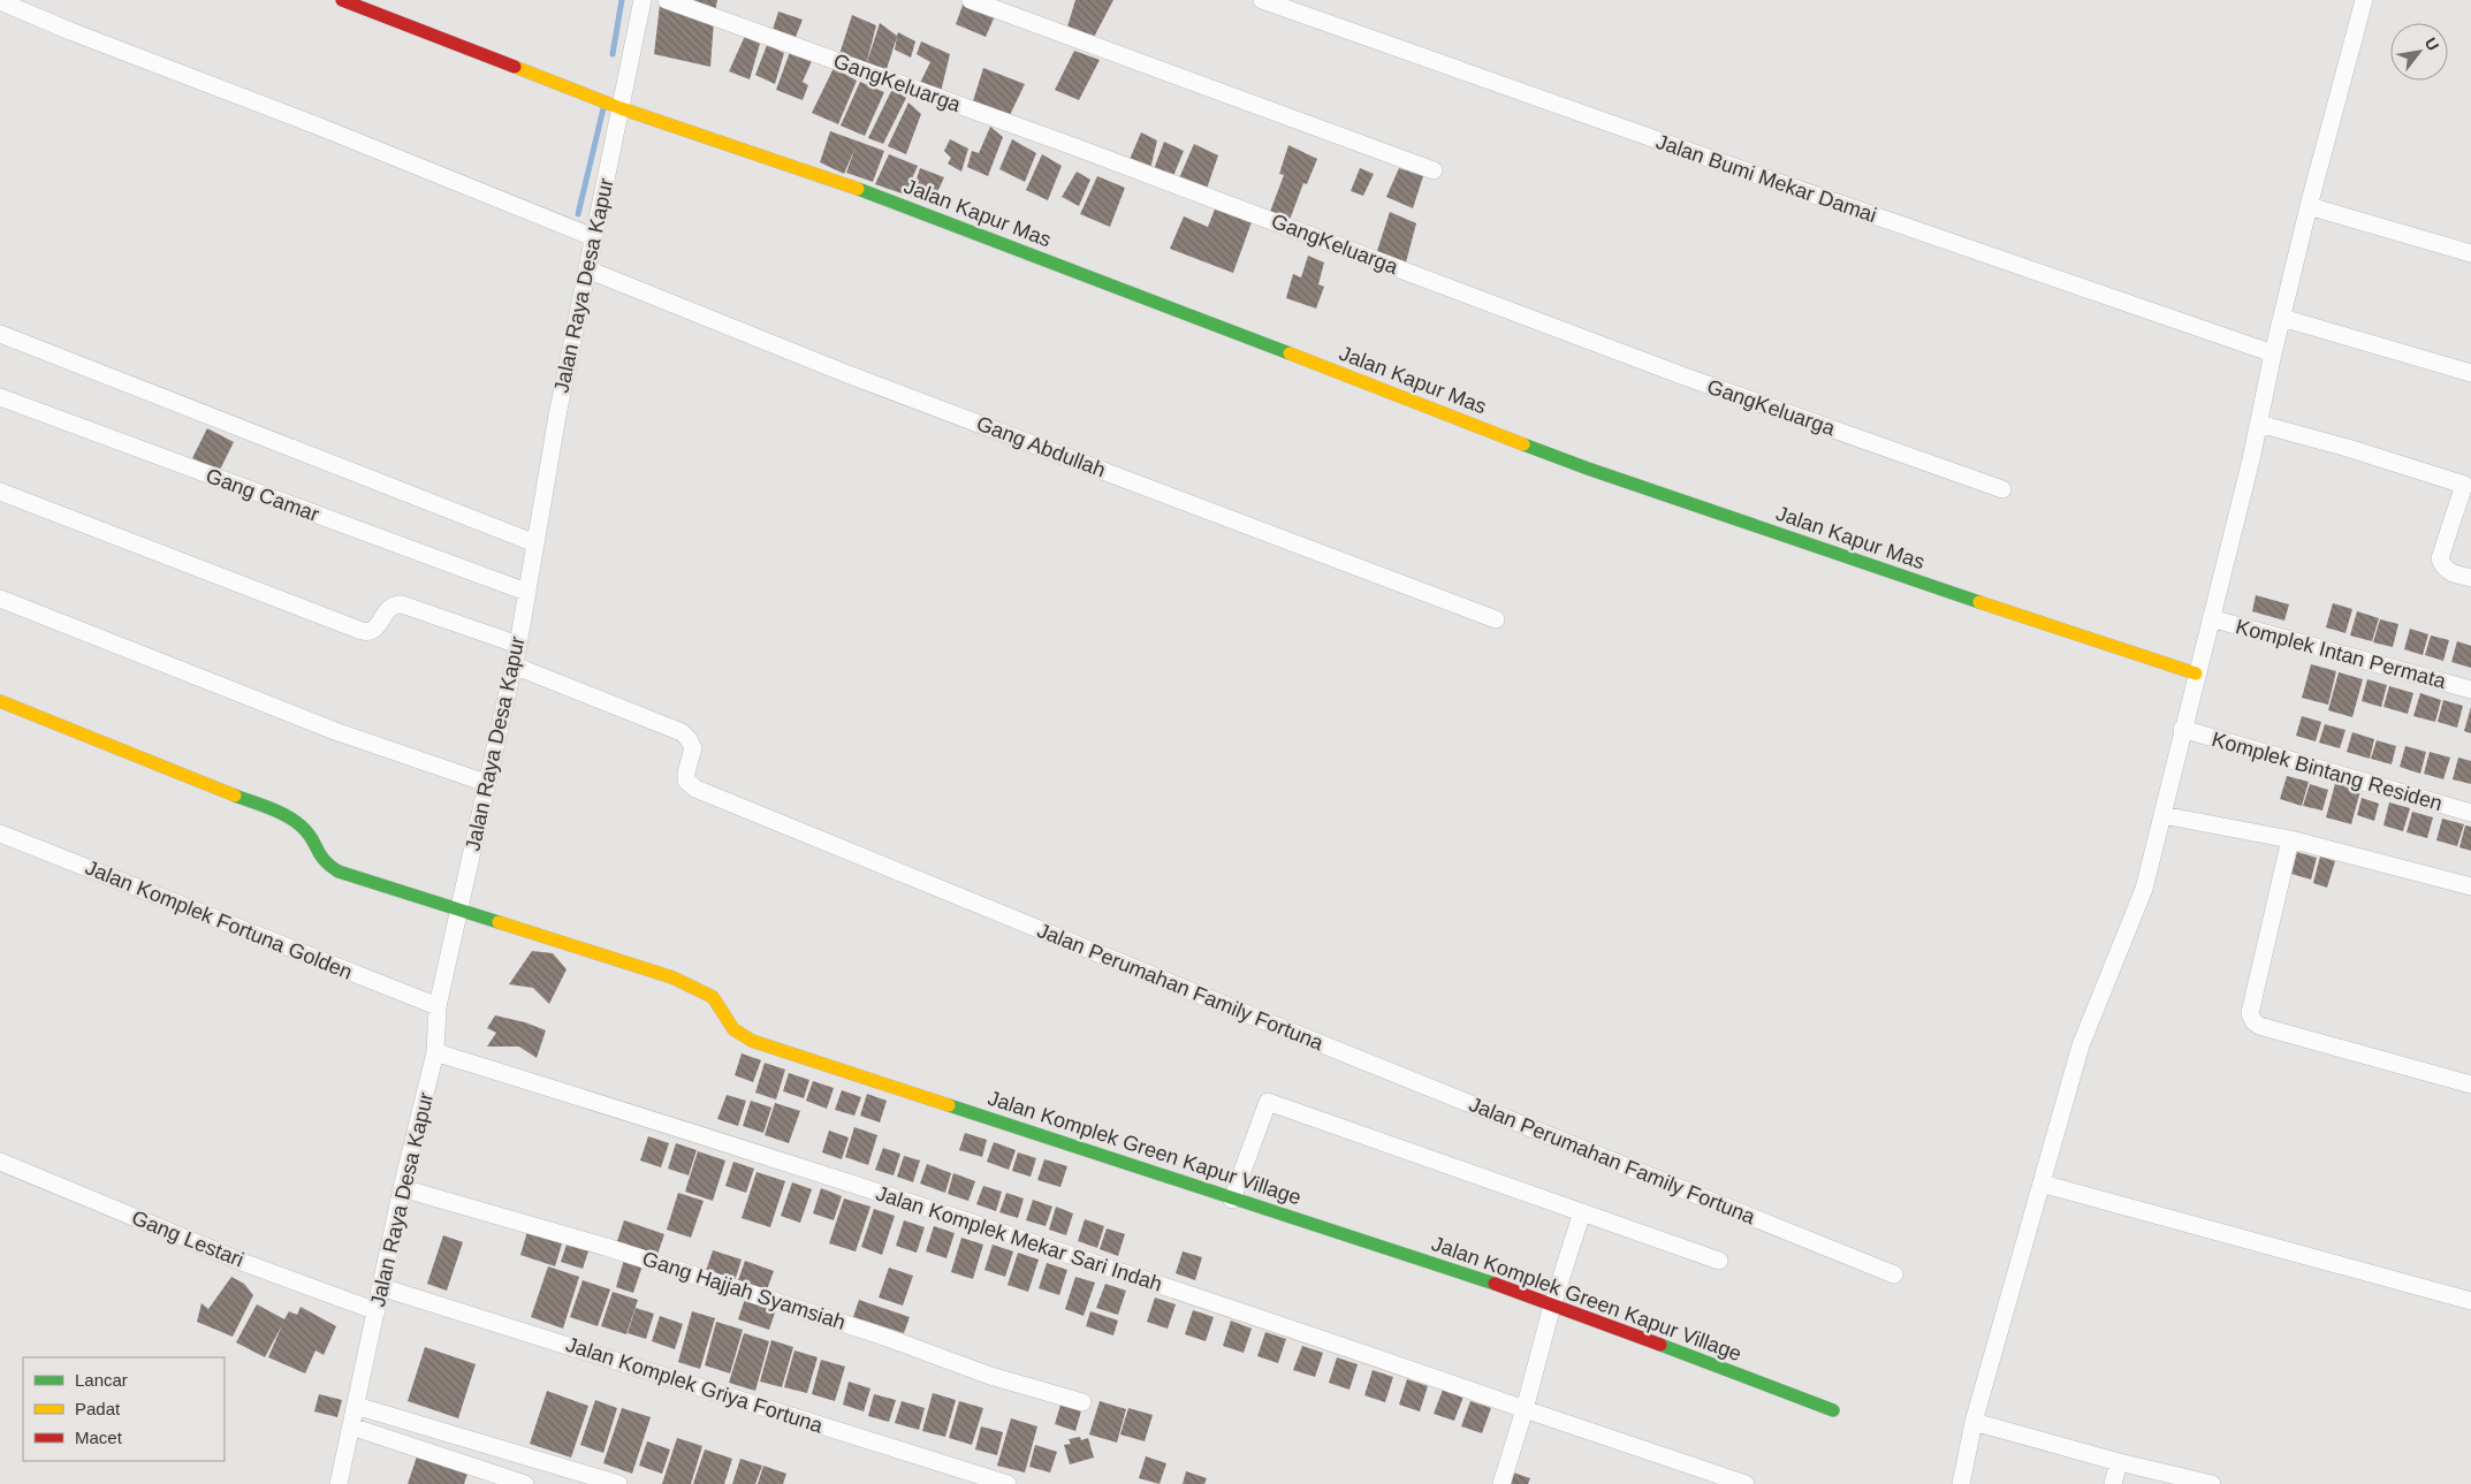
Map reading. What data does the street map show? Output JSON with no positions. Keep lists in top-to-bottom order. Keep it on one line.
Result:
{"streets":{"street":["GangKeluarga","Jalan Bumi Mekar Damai","Jalan Kapur Mas","Jalan Raya Desa Kapur","Gang Abdullah","Gang Camar","Komplek Intan Permata","Komplek Bintang Residen","Jalan Komplek Fortuna Golden","Jalan Perumahan Family Fortuna","Jalan Komplek Green Kapur Village","Gang Lestari","Jalan Komplek Mekar Sari Indah","Gang Hajjah Syamsiah","Jalan Komplek Griya Fortuna"]},"crossings":[["Jalan Kapur Mas","Jalan Raya Desa Kapur"],["Jalan Raya Desa Kapur","Gang Abdullah"],["Jalan Raya Desa Kapur","Gang Camar"],["Jalan Raya Desa Kapur","Jalan Komplek Fortuna Golden"],["Jalan Raya Desa Kapur","Jalan Perumahan Family Fortuna"],["Jalan Raya Desa Kapur","Jalan Komplek Green Kapur Village"],["Jalan Raya Desa Kapur","Gang Lestari"],["Jalan Raya Desa Kapur","Jalan Komplek Mekar Sari Indah"],["Jalan Raya Desa Kapur","Gang Hajjah Syamsiah"],["Jalan Raya Desa Kapur","Jalan Komplek Griya Fortuna"]],"legend":["Lancar","Padat","Macet"],"north":"top right"}
